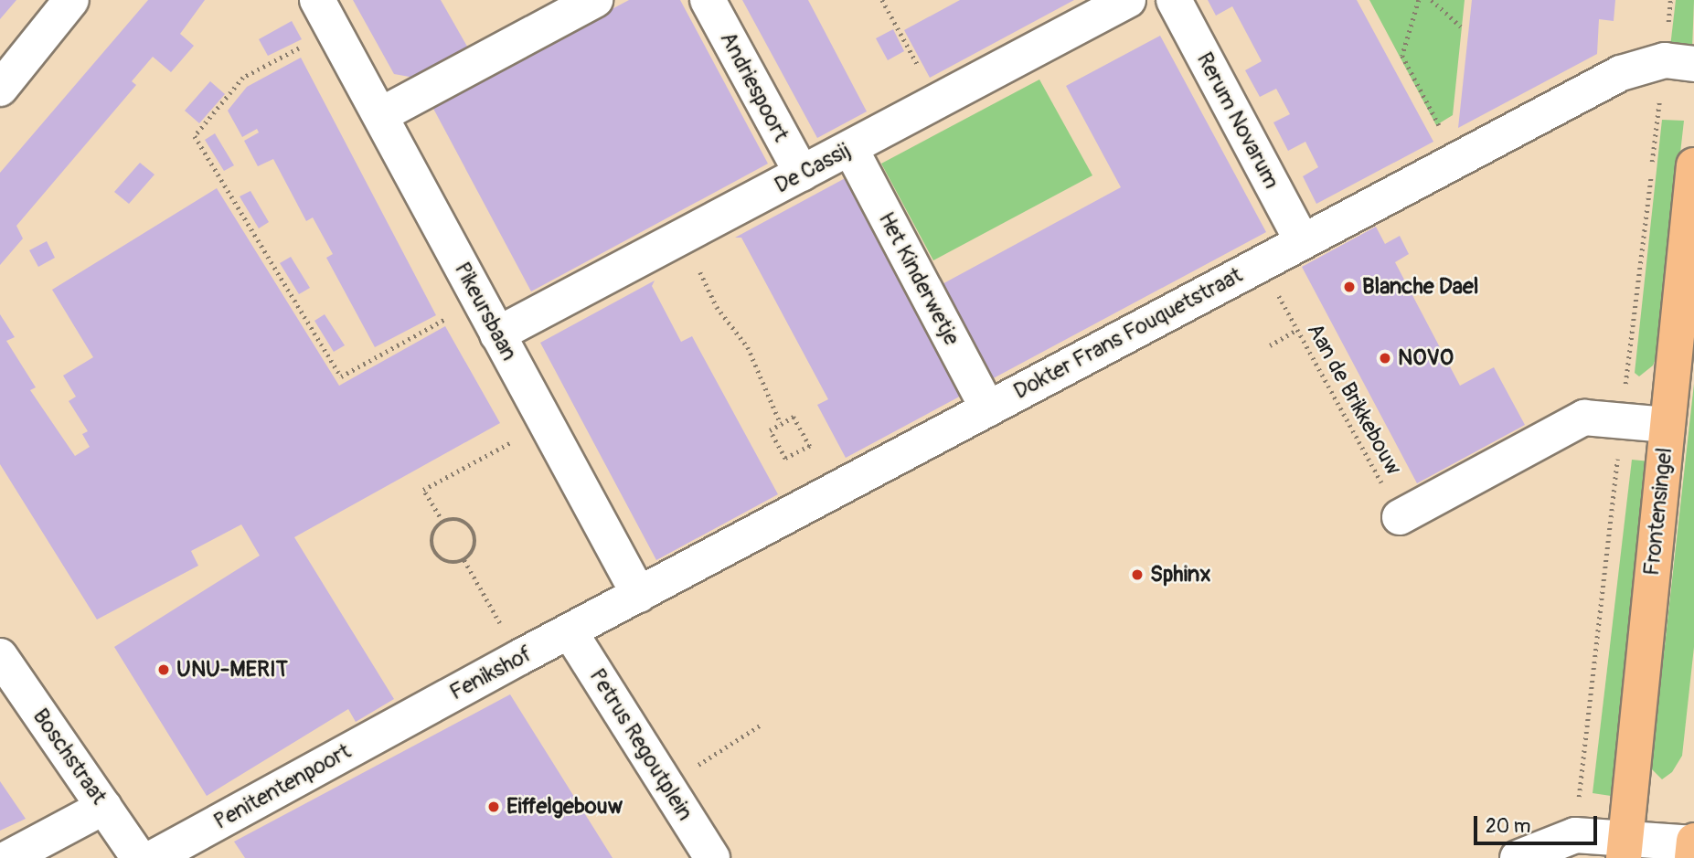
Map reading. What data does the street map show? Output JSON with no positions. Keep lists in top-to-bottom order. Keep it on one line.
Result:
{"streets":{"main road":["Frontensingel"],"street":["Andriespoort","Rerum Novarum","De Cassij","Het Kinderwetje","Pikeursbaan","Dokter Frans Fouquetstraat","Fenikshof","Petrus Regoutplein","Boschstraat","Penitentenpoort"],"path":["Aan de Brikkebouw"]},"crossings":[["Andriespoort","De Cassij"],["Rerum Novarum","Dokter Frans Fouquetstraat"],["De Cassij","Het Kinderwetje"],["De Cassij","Pikeursbaan"],["Het Kinderwetje","Dokter Frans Fouquetstraat"],["Pikeursbaan","Dokter Frans Fouquetstraat"],["Dokter Frans Fouquetstraat","Fenikshof"],["Dokter Frans Fouquetstraat","Petrus Regoutplein"],["Fenikshof","Petrus Regoutplein"],["Fenikshof","Penitentenpoort"]],"places":["Blanche Dael","NOVO","Sphinx","UNU-MERIT","Eiffelgebouw"],"scale_bar":"20 m"}
